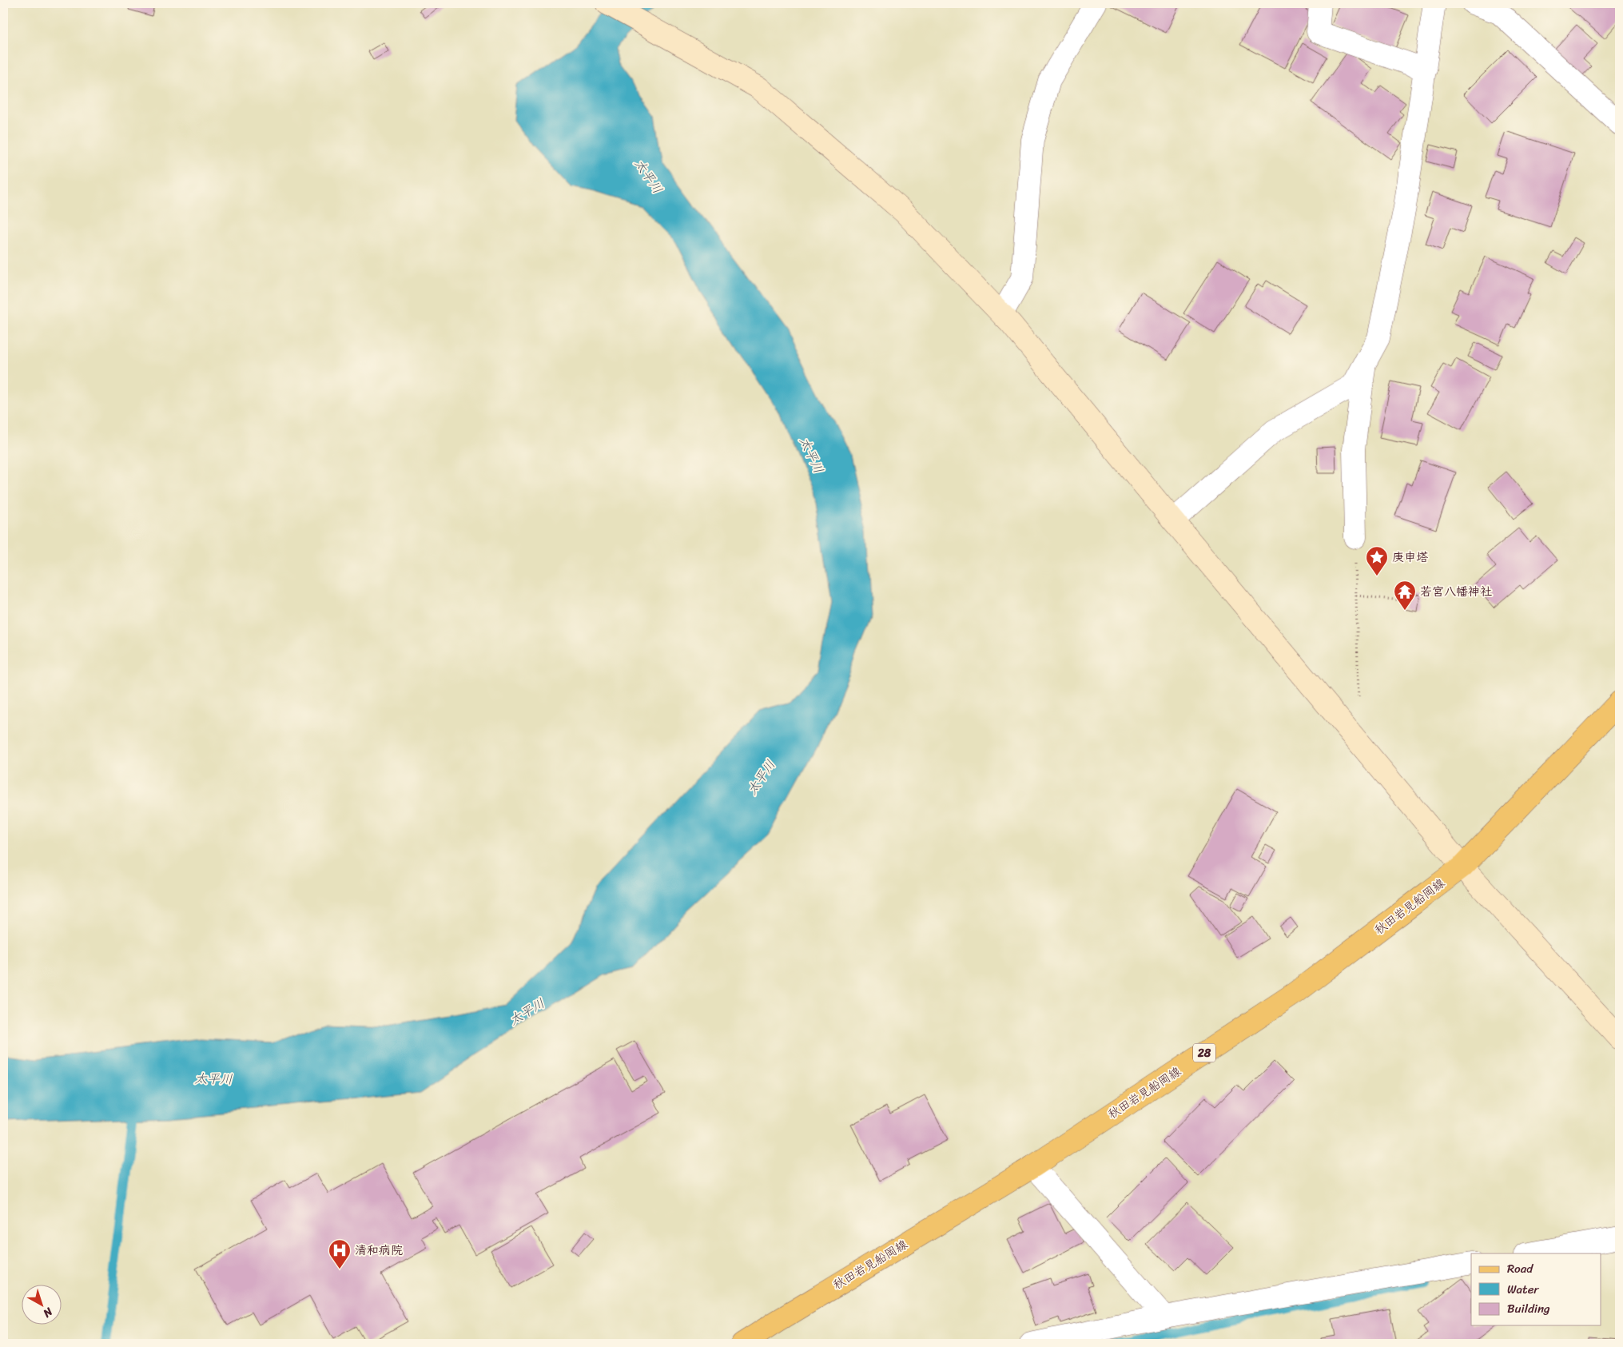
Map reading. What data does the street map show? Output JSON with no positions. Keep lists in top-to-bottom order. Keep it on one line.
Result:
{"streets":{"main road":["秋田岩見船岡線","28"]},"water":["太平川"],"places":{"place":["庚申塔"],"temple":["若宮八幡神社"],"hospital":["清和病院"]},"legend":["Road","Water","Building"],"north":"bottom right"}
